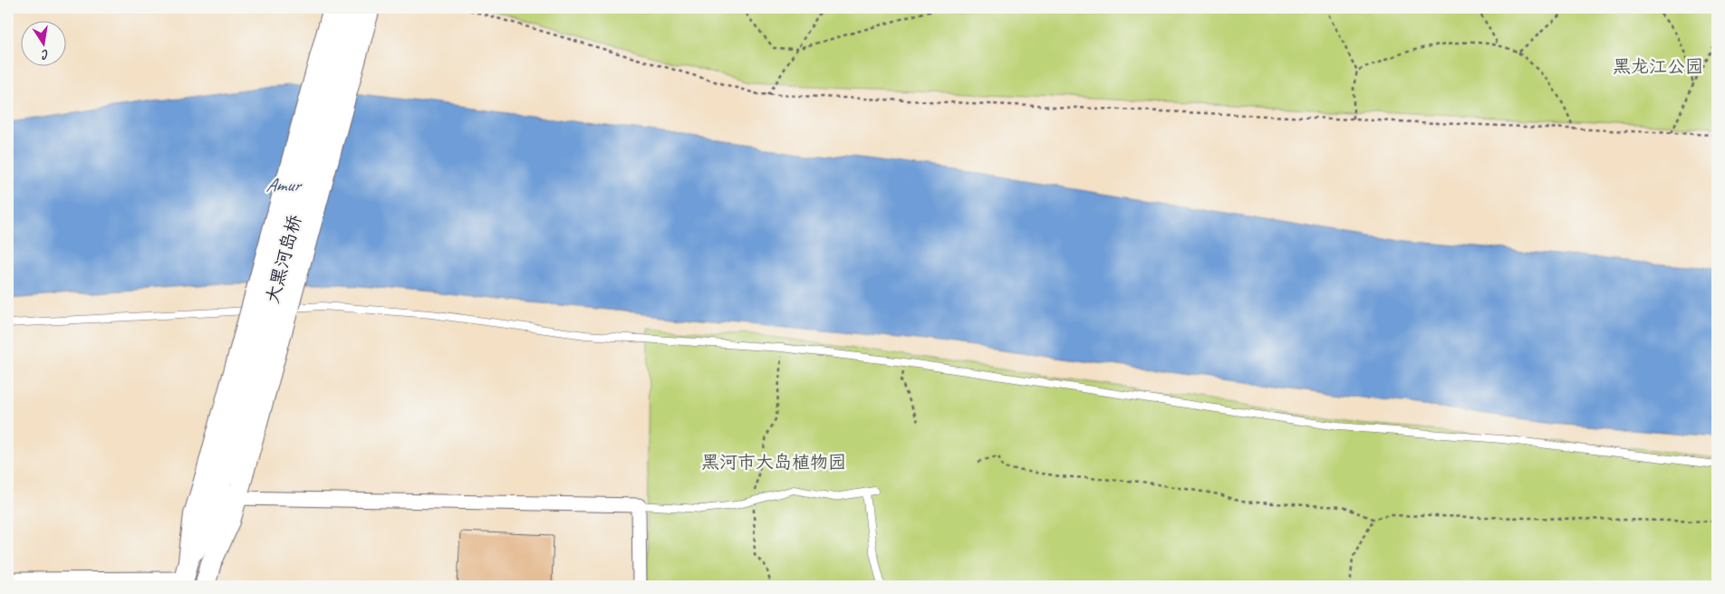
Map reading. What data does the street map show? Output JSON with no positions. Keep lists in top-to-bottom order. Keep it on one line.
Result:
{"streets":{"main road":["大黑河岛桥"]},"water":["Amur"],"parks":["黑龙江公园","黑河市大岛植物园"],"north":"bottom"}
